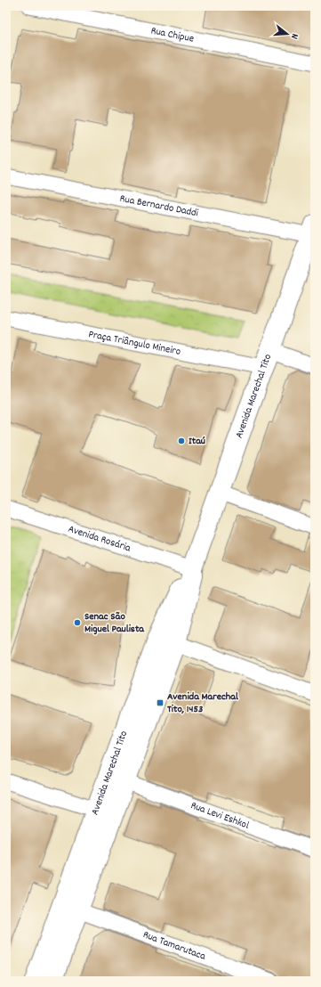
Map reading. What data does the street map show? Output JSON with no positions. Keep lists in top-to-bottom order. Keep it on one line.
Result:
{"streets":{"main road":["Avenida Marechal Tito"],"street":["Rua Chipue","Rua Bernardo Daddi","Praça Triângulo Mineiro","Avenida Rosária","Rua Levi Eshkol","Rua Tamarutaca"]},"crossings":[["Rua Bernardo Daddi","Avenida Marechal Tito"],["Praça Triângulo Mineiro","Avenida Marechal Tito"],["Avenida Marechal Tito","Avenida Rosária"],["Avenida Marechal Tito","Rua Levi Eshkol"],["Avenida Marechal Tito","Rua Tamarutaca"]],"places":{"other":["Itaú","Senac São Miguel Paulista"],"transit":["Avenida Marechal Tito, 1453"]},"north":"right"}
